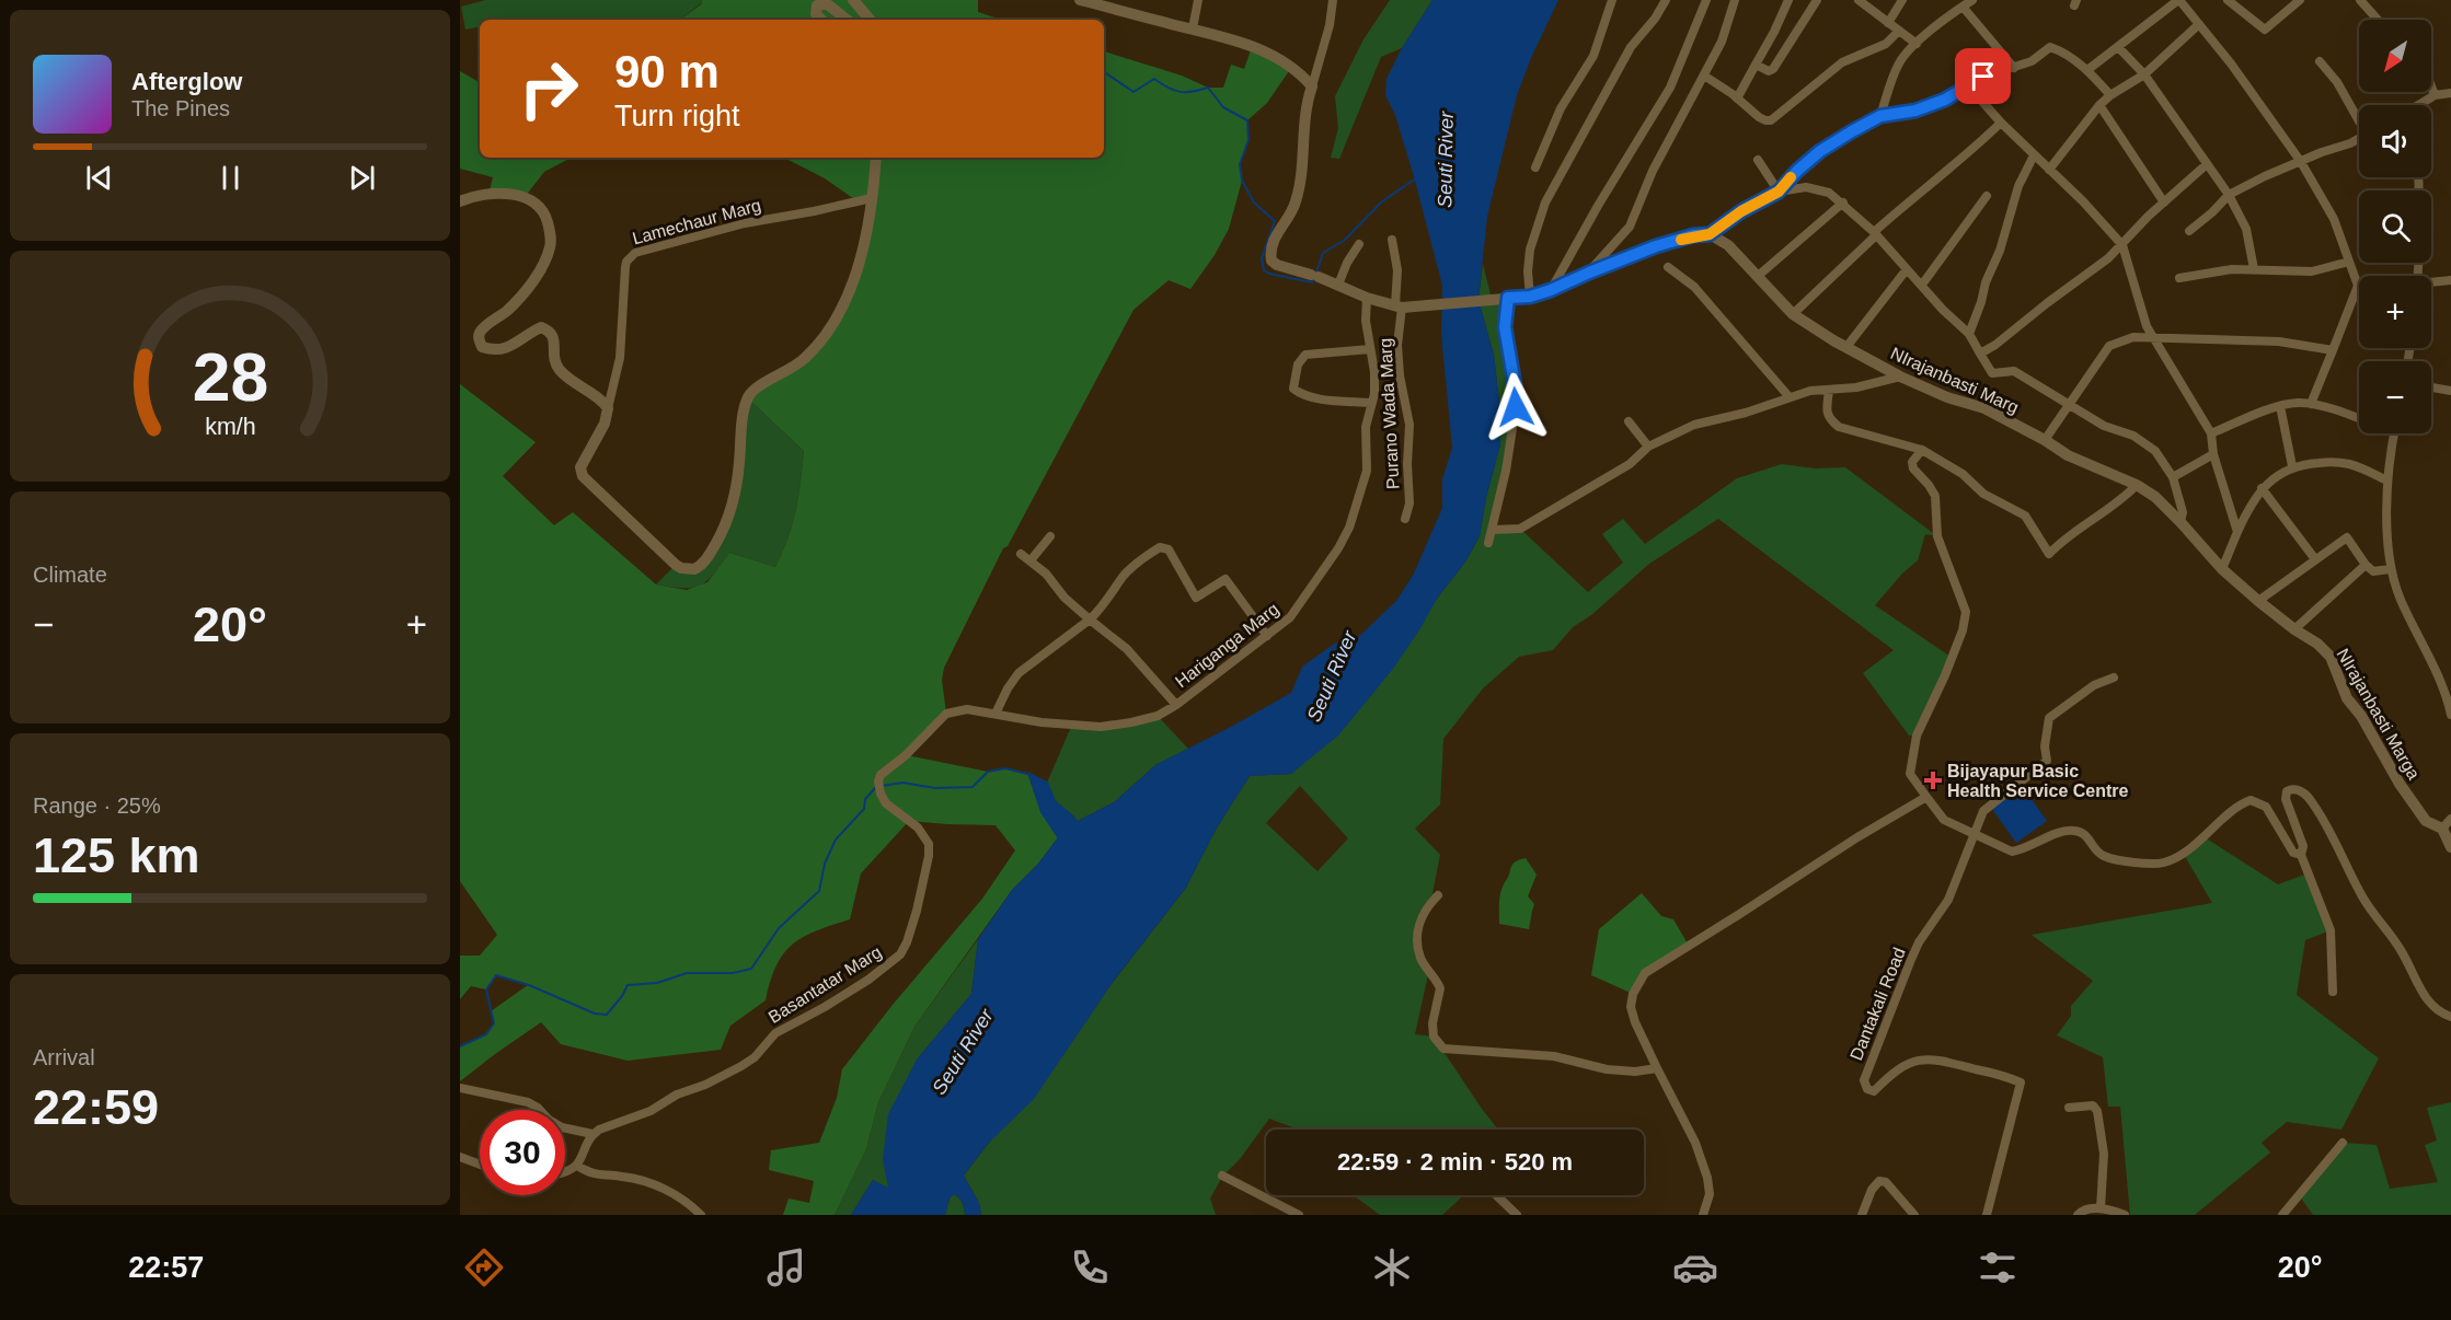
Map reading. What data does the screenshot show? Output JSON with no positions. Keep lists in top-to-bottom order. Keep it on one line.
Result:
{"streets":{"street":["Lamechaur Marg","NIrajanbasti Marg","Purano Wada Marg","Hariganga Marg","NIrajanbasti Marga","Basantatar Marg","Dantakali Road"]},"crossings":[["NIrajanbasti Marg","NIrajanbasti Marga"],["Hariganga Marg","Basantatar Marg"]],"water":["Seuti River"],"places":{"health":["Bijayapur Basic Health Service Centre"]},"north":"bottom left","page":{"map_buttons":["+","−"],"turn":["90 m","Turn right"],"song":["Afterglow","The Pines"],"tile":["Climate",["Range · 25%","125 km"],["Arrival","22:59"]],"heat":["−","20°","+"],"limit":"30","trip":"22:59 · 2 min · 520 m","tabs":["22:57","20°"],"gauge":["28","km/h"]}}
